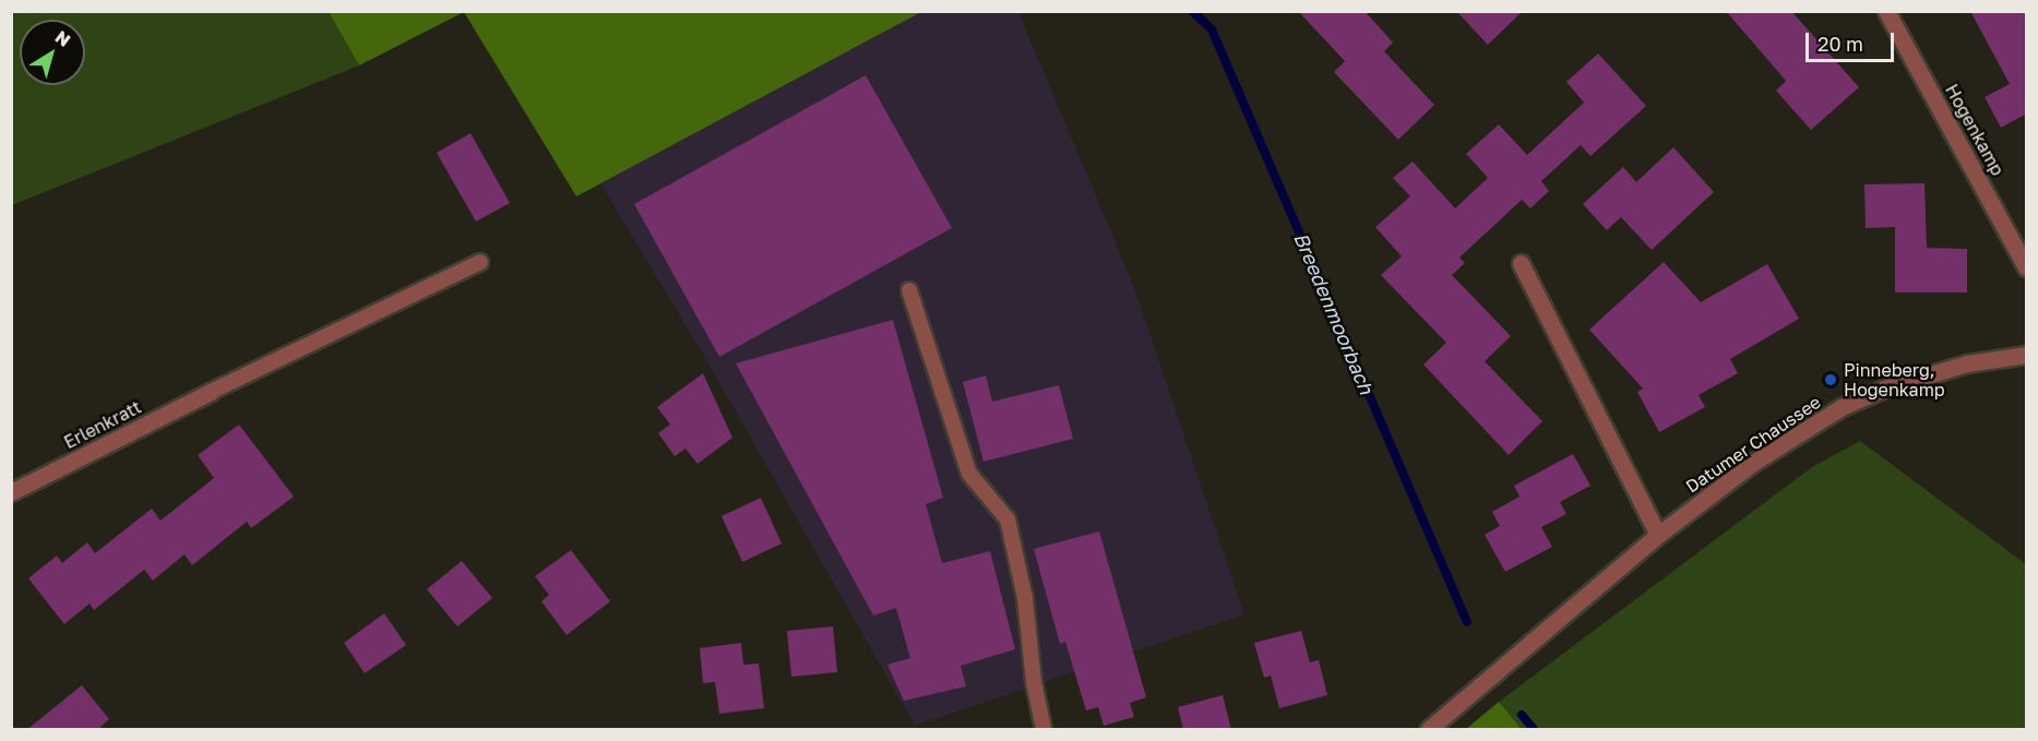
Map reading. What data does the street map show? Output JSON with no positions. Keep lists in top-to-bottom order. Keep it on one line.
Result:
{"streets":{"street":["Hogenkamp","Erlenkratt","Datumer Chaussee"]},"water":["Breedenmoorbach"],"places":["Pinneberg, Hogenkamp"],"scale_bar":"20 m","north":"top right"}
